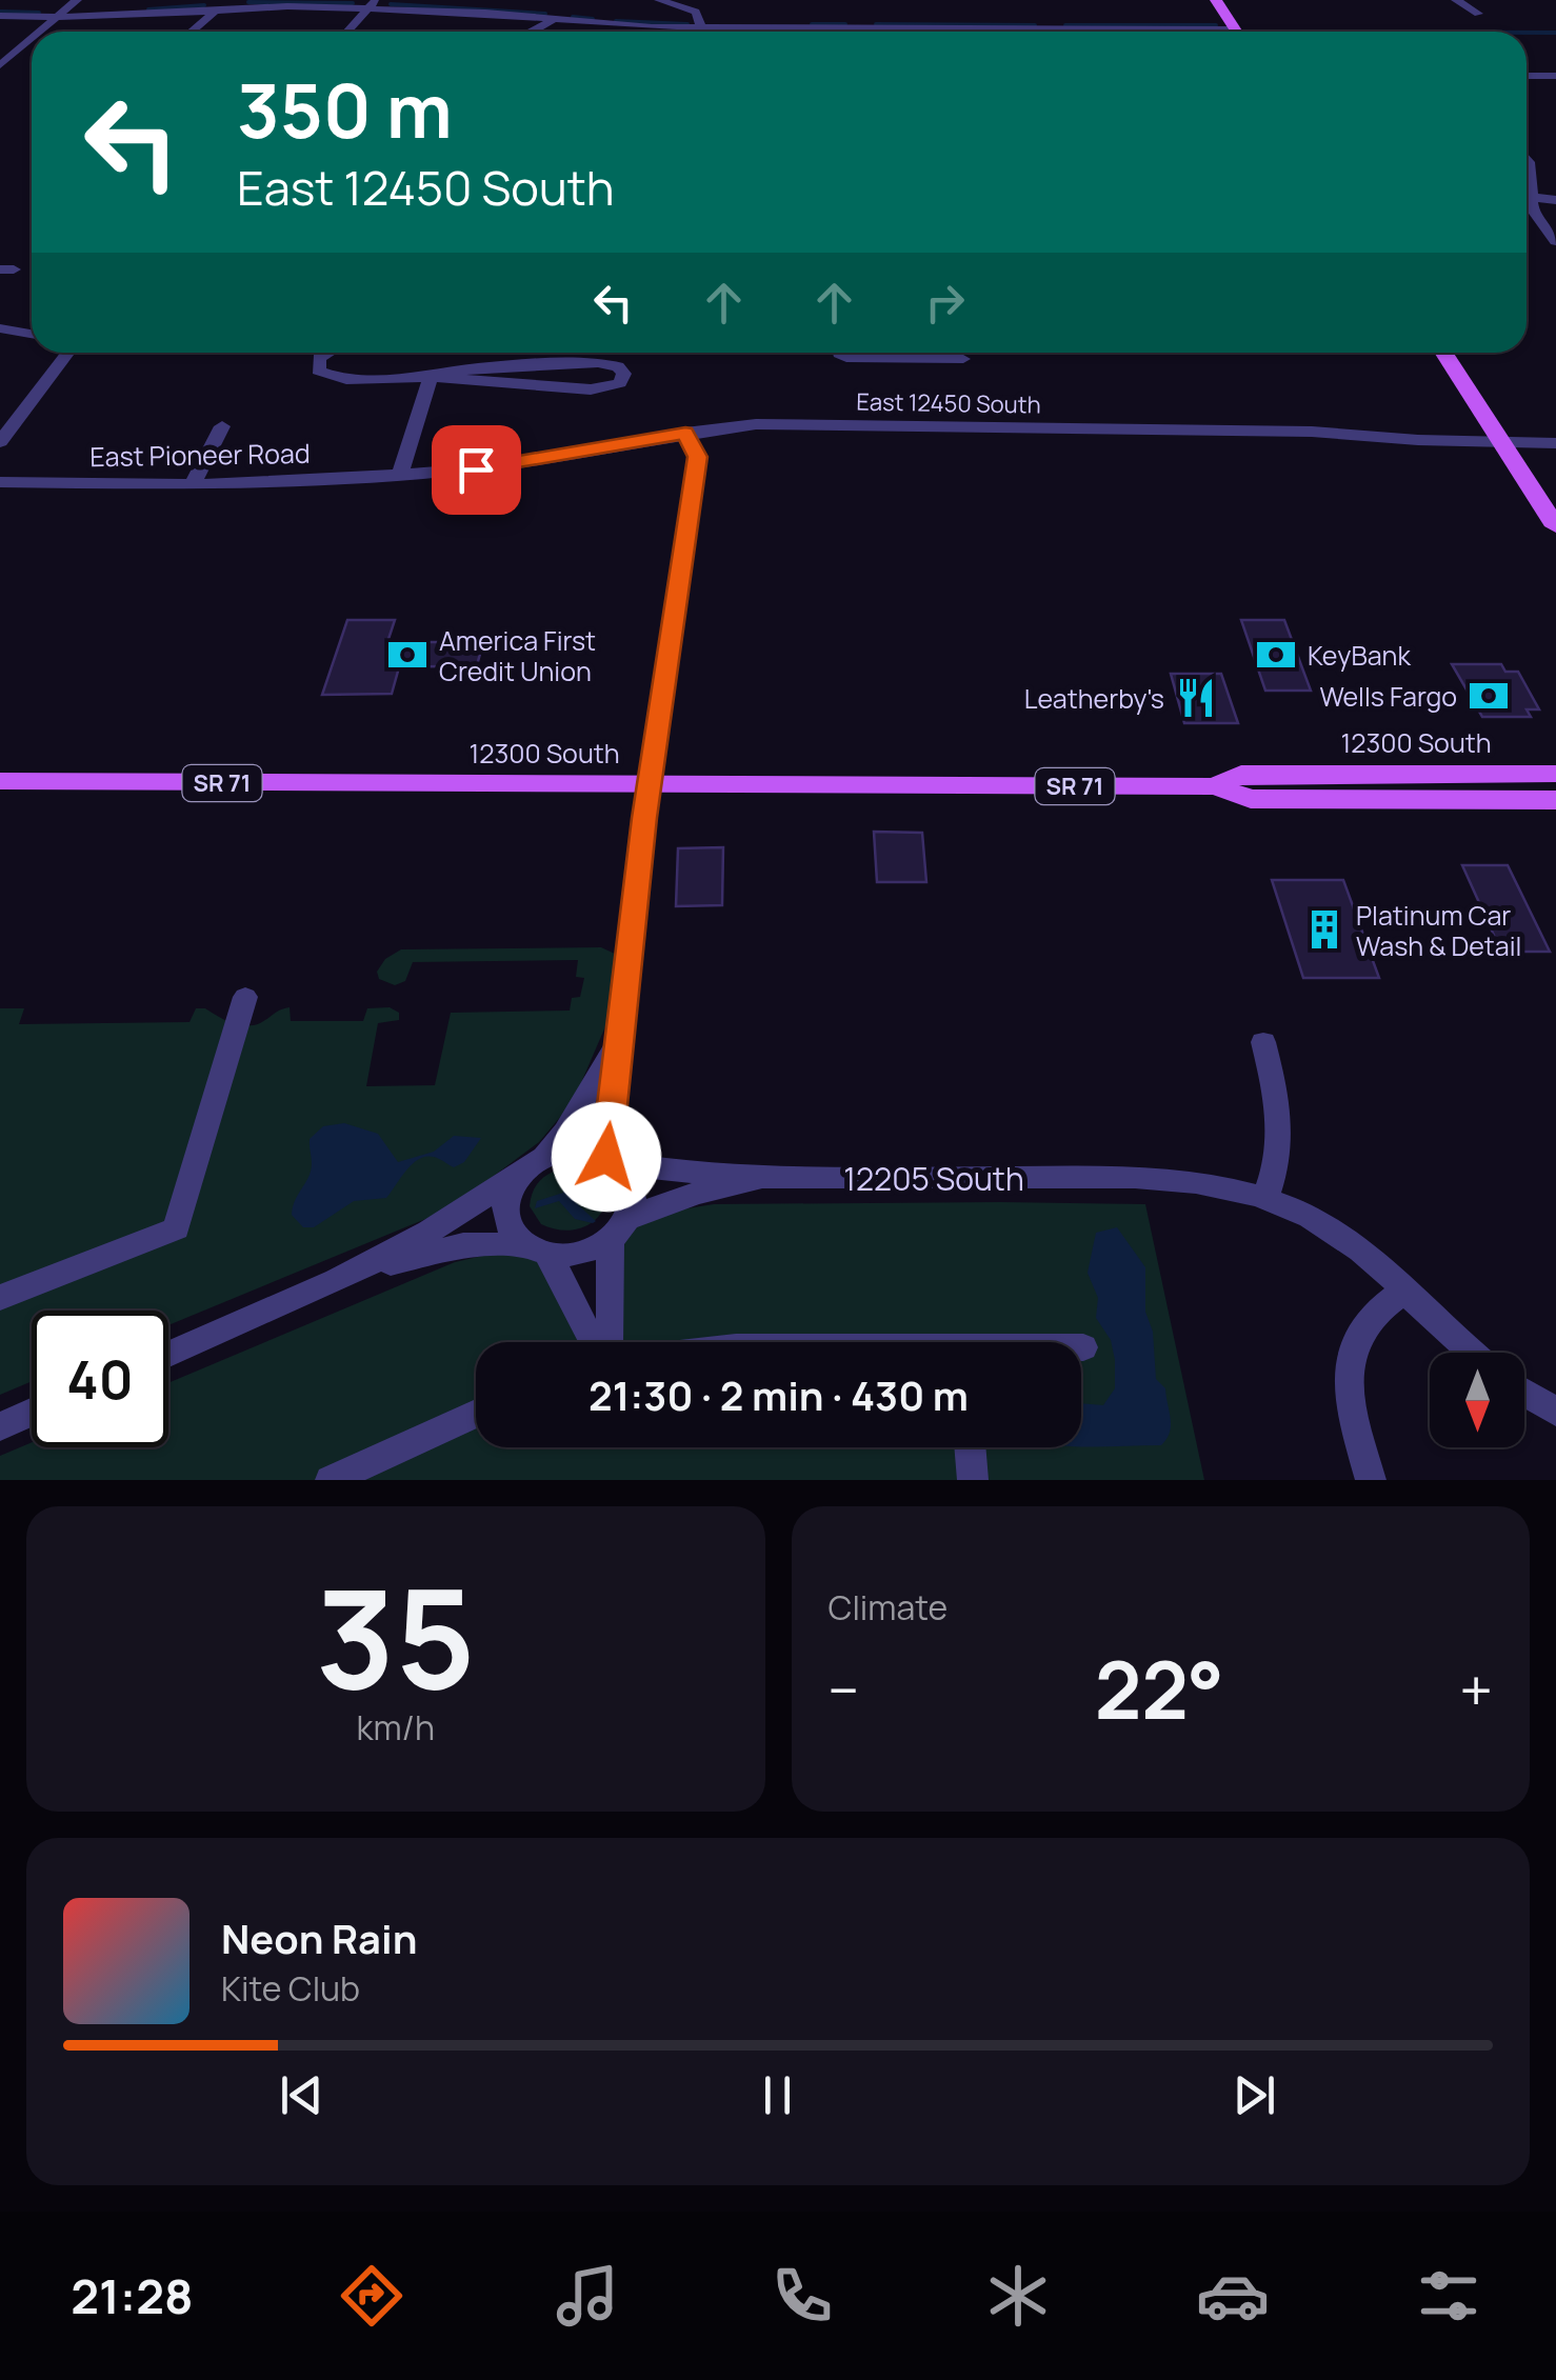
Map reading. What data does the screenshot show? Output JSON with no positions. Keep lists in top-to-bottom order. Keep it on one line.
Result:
{"streets":{"main road":["12300 South","SR 71"],"street":["East 12450 South","East Pioneer Road","12205 South"]},"crossings":[["East 12450 South","East Pioneer Road"]],"places":{"bank":["America First Credit Union","KeyBank","Wells Fargo"],"restaurant":["Leatherby's"],"building":["Platinum Car Wash & Detail"]},"north":"bottom","page":{"turn":["350 m","East 12450 South"],"limit":"40","trip":"21:30 · 2 min · 430 m","tile":[["35","km/h"],"Climate"],"heat":["−","22°","+"],"song":["Neon Rain","Kite Club"],"tabs":"21:28"}}
